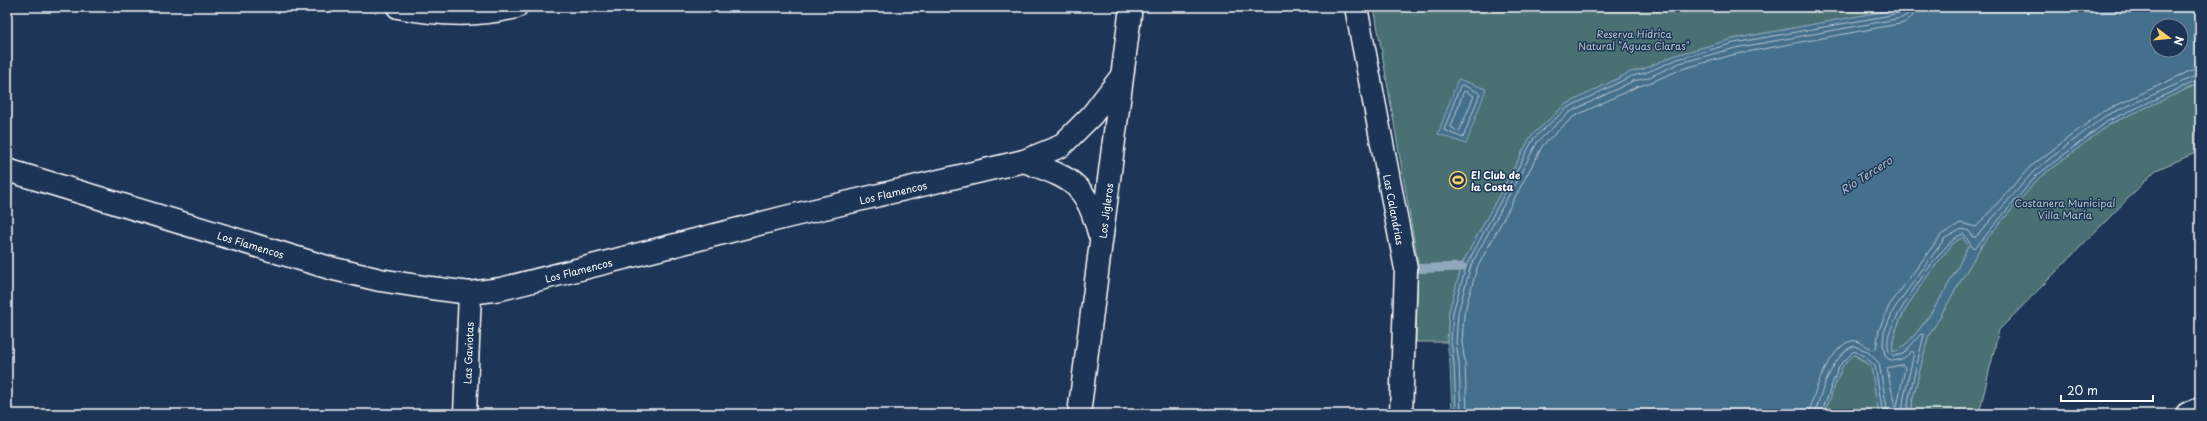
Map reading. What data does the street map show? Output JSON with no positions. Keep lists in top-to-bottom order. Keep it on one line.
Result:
{"streets":{"street":["Los Flamencos","Las Calandrias","Los Jigleros","Las Gaviotas"]},"crossings":[["Los Flamencos","Los Jigleros"],["Los Flamencos","Las Gaviotas"]],"water":["Río Tercero"],"parks":["Reserva Hidríca Natural \"Aguas Claras\"","Costanera Municipal Villa María"],"places":{"sports":["El Club de la Costa"]},"scale_bar":"20 m","north":"right"}
